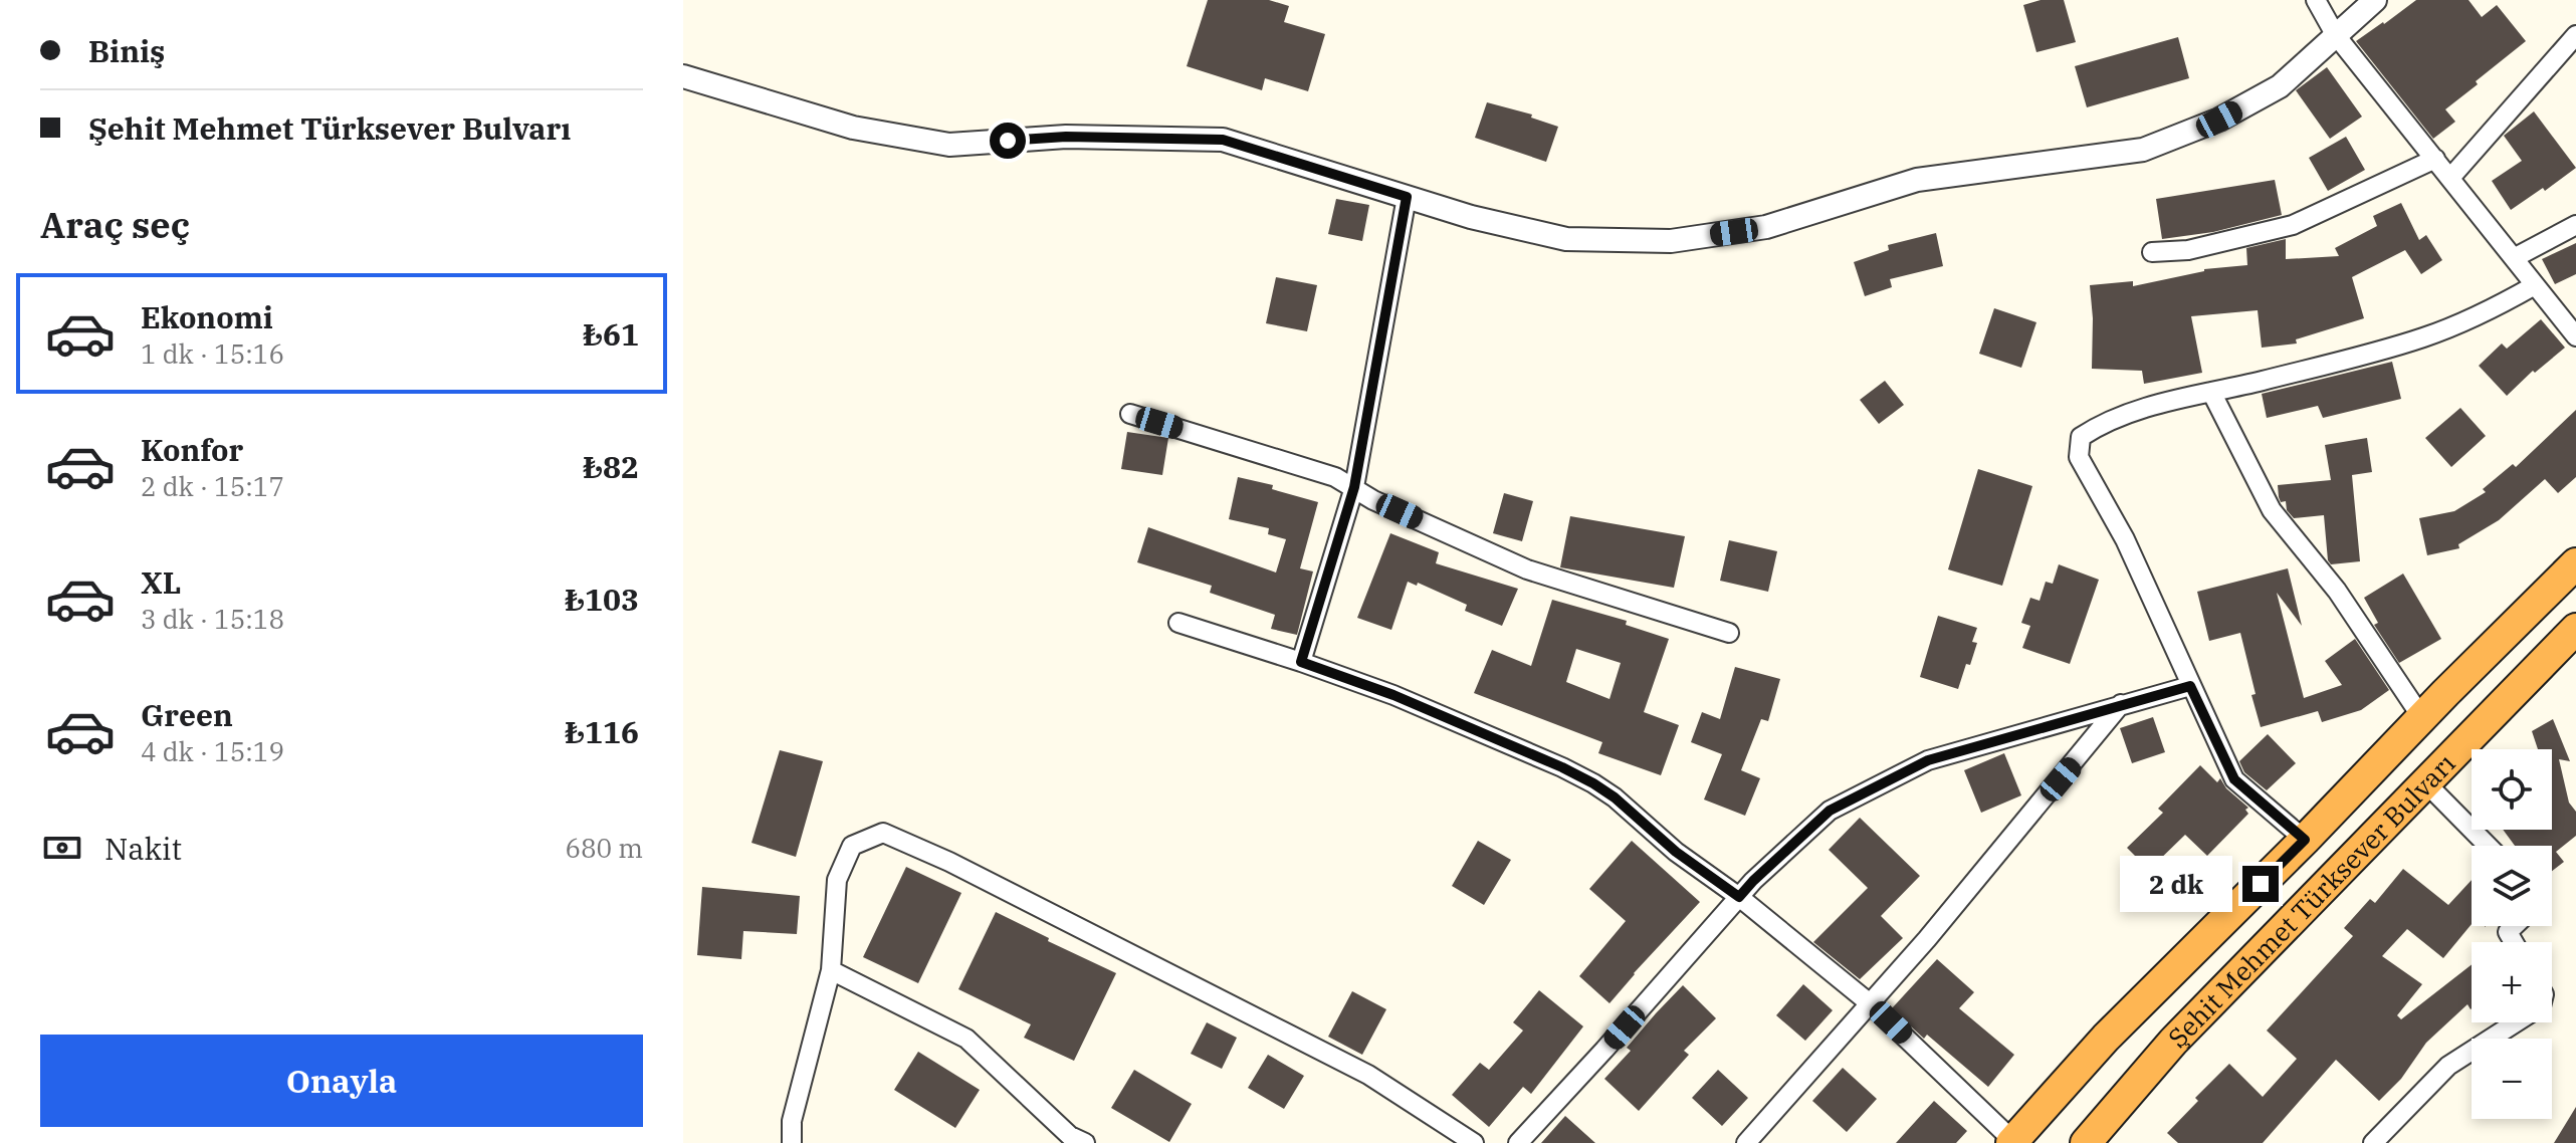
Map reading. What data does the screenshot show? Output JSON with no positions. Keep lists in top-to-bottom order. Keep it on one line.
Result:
{"streets":{"highway":["Şehit Mehmet Türksever Bulvarı"]},"page":{"banner":["Biniş","Şehit Mehmet Türksever Bulvarı"],"heading":"Araç seç","list":[{"name":"Ekonomi","note":"1 dk · 15:16","value":"₺61"},{"name":"Konfor","note":"2 dk · 15:17","value":"₺82"},{"name":"XL","note":"3 dk · 15:18","value":"₺103"},{"name":"Green","note":"4 dk · 15:19","value":"₺116"}],"map_buttons":["+","−"],"pay":["Nakit","680 m"],"bubble":"2 dk","buttons":"Onayla"}}
